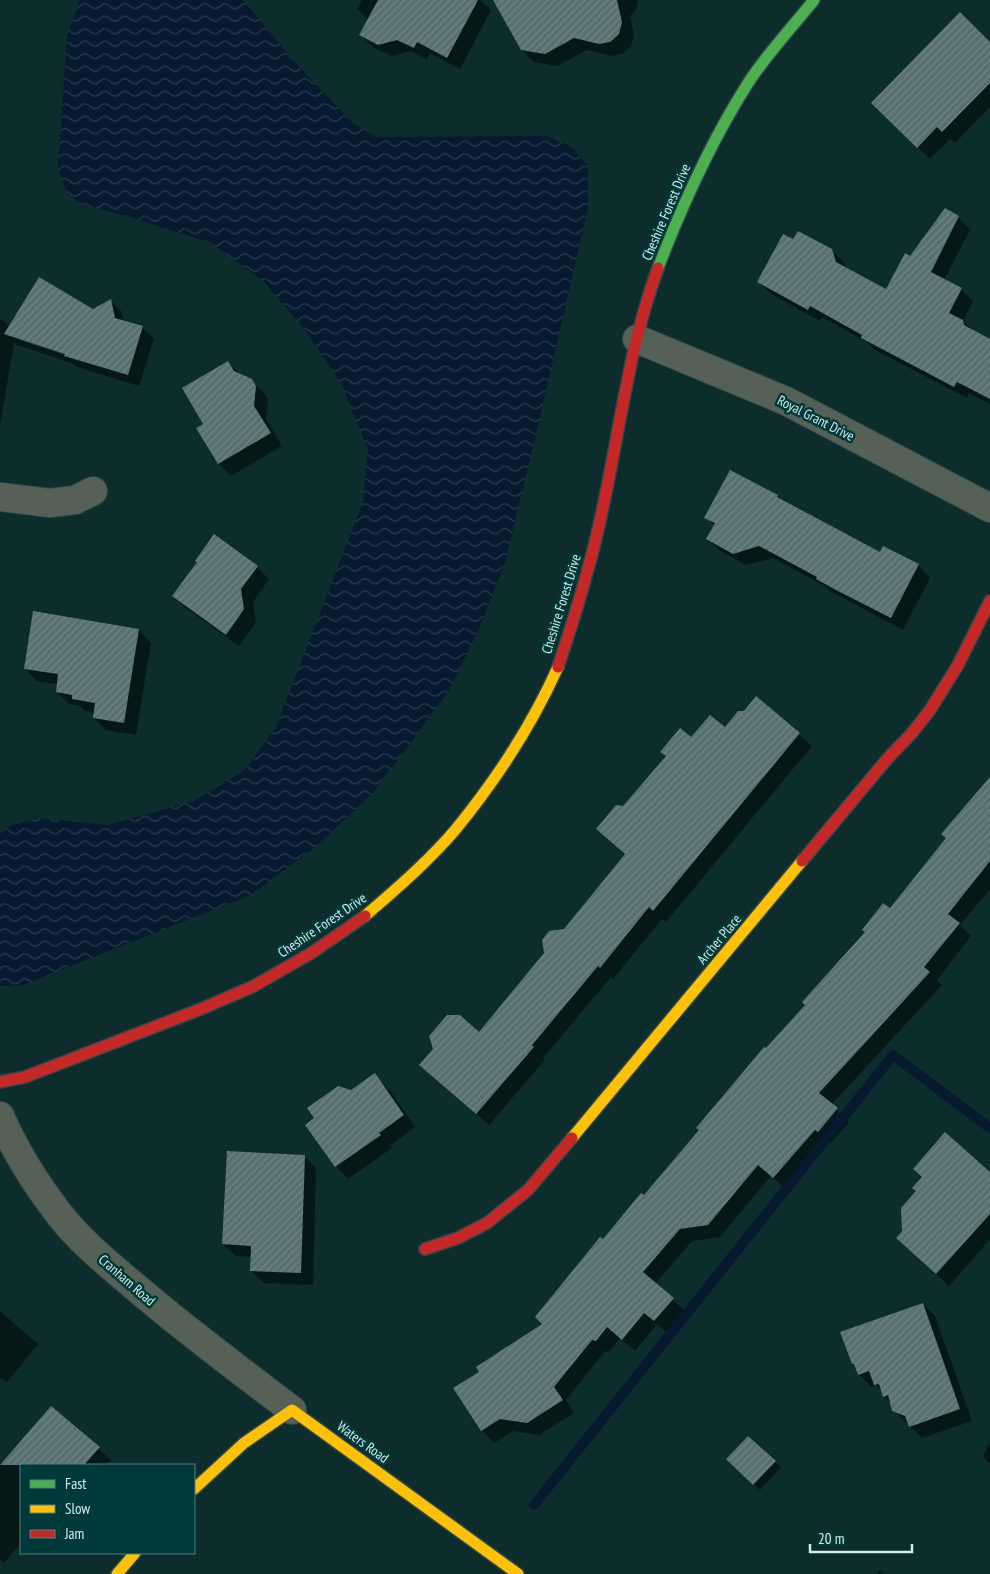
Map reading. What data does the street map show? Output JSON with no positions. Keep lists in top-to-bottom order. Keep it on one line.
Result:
{"streets":{"street":["Cheshire Forest Drive","Royal Grant Drive","Archer Place","Cranham Road","Waters Road"]},"crossings":[["Cheshire Forest Drive","Royal Grant Drive"],["Cranham Road","Waters Road"]],"legend":["Fast","Slow","Jam"],"scale_bar":"20 m"}
